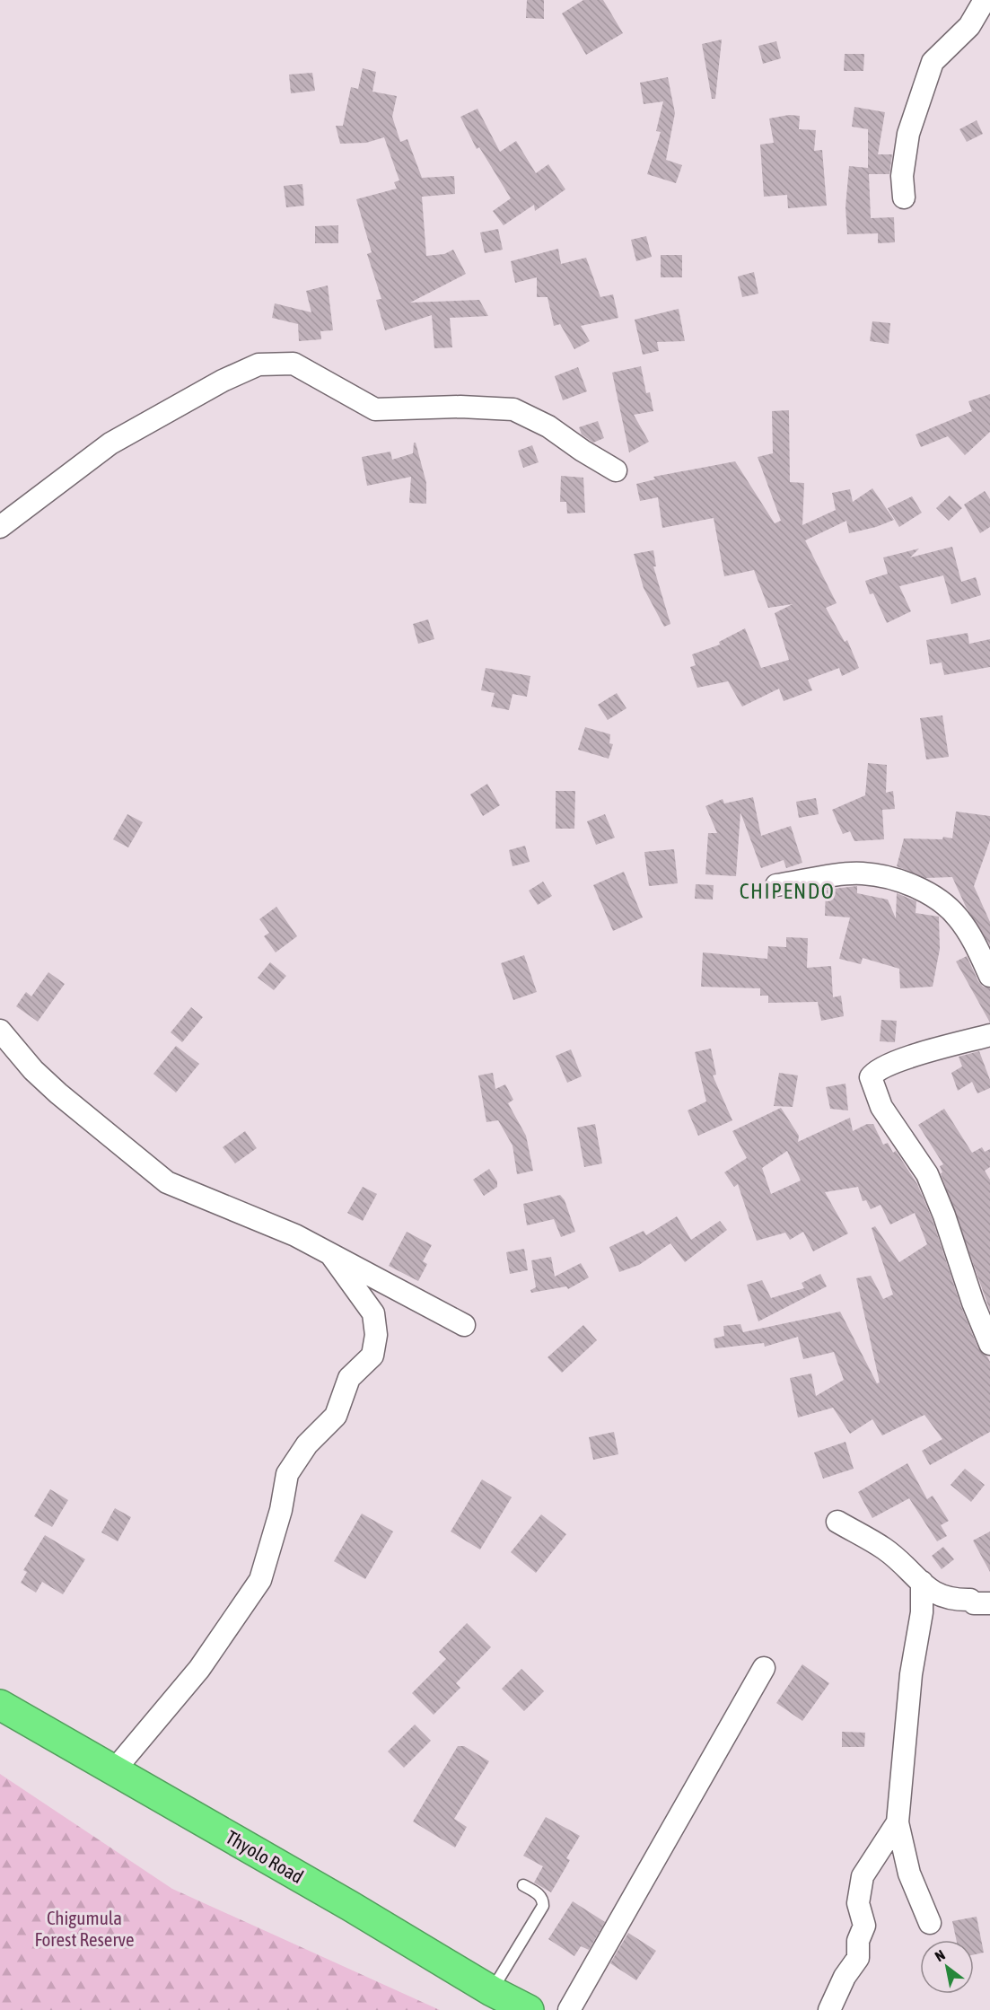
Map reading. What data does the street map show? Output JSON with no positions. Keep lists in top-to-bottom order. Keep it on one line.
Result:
{"streets":{"highway":["Thyolo Road"]},"districts":["CHIPENDO"],"parks":["Chigumula Forest Reserve"],"north":"top left"}
